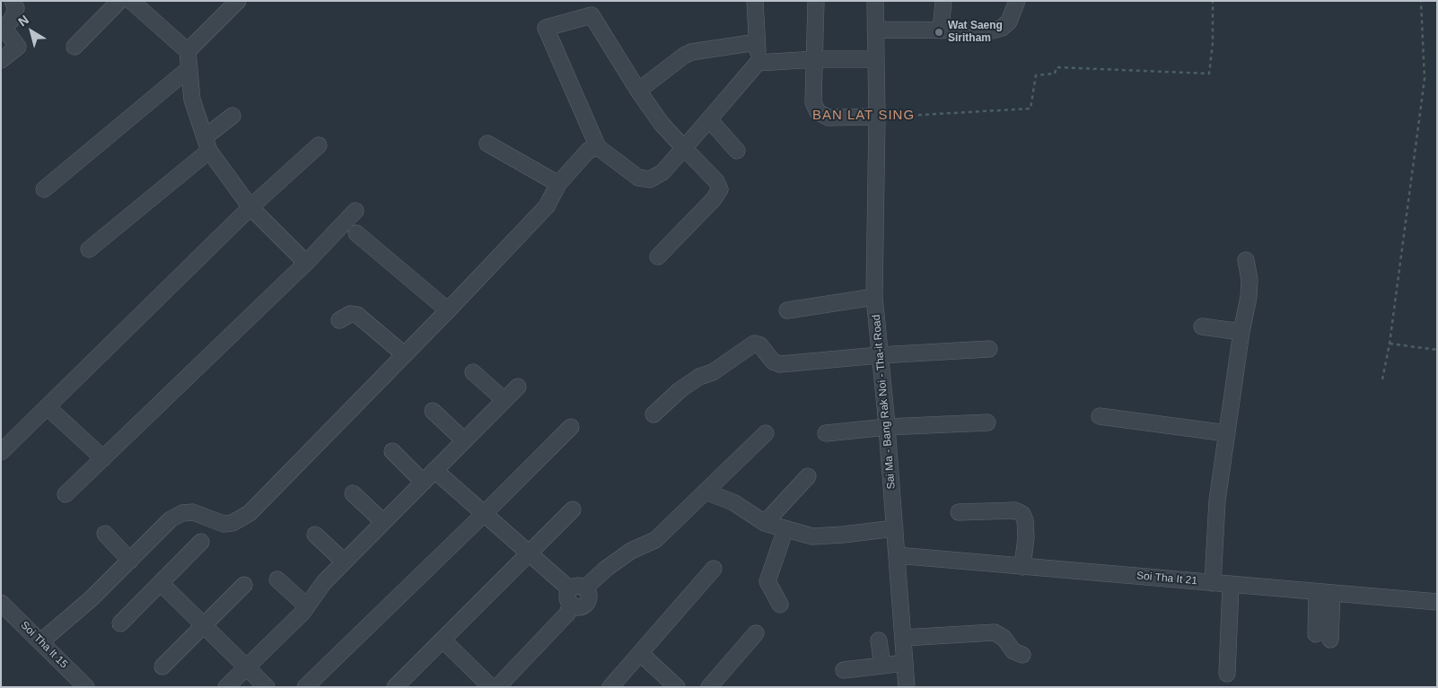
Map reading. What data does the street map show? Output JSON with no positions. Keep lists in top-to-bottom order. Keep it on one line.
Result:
{"streets":{"street":["Sai Ma - Bang Rak Noi - Tha-it Road","Soi Tha It 21","Soi Tha It 15"]},"crossings":[["Sai Ma - Bang Rak Noi - Tha-it Road","Soi Tha It 21"]],"districts":["BAN LAT SING"],"places":["Wat Saeng Siritham"],"north":"top left"}
